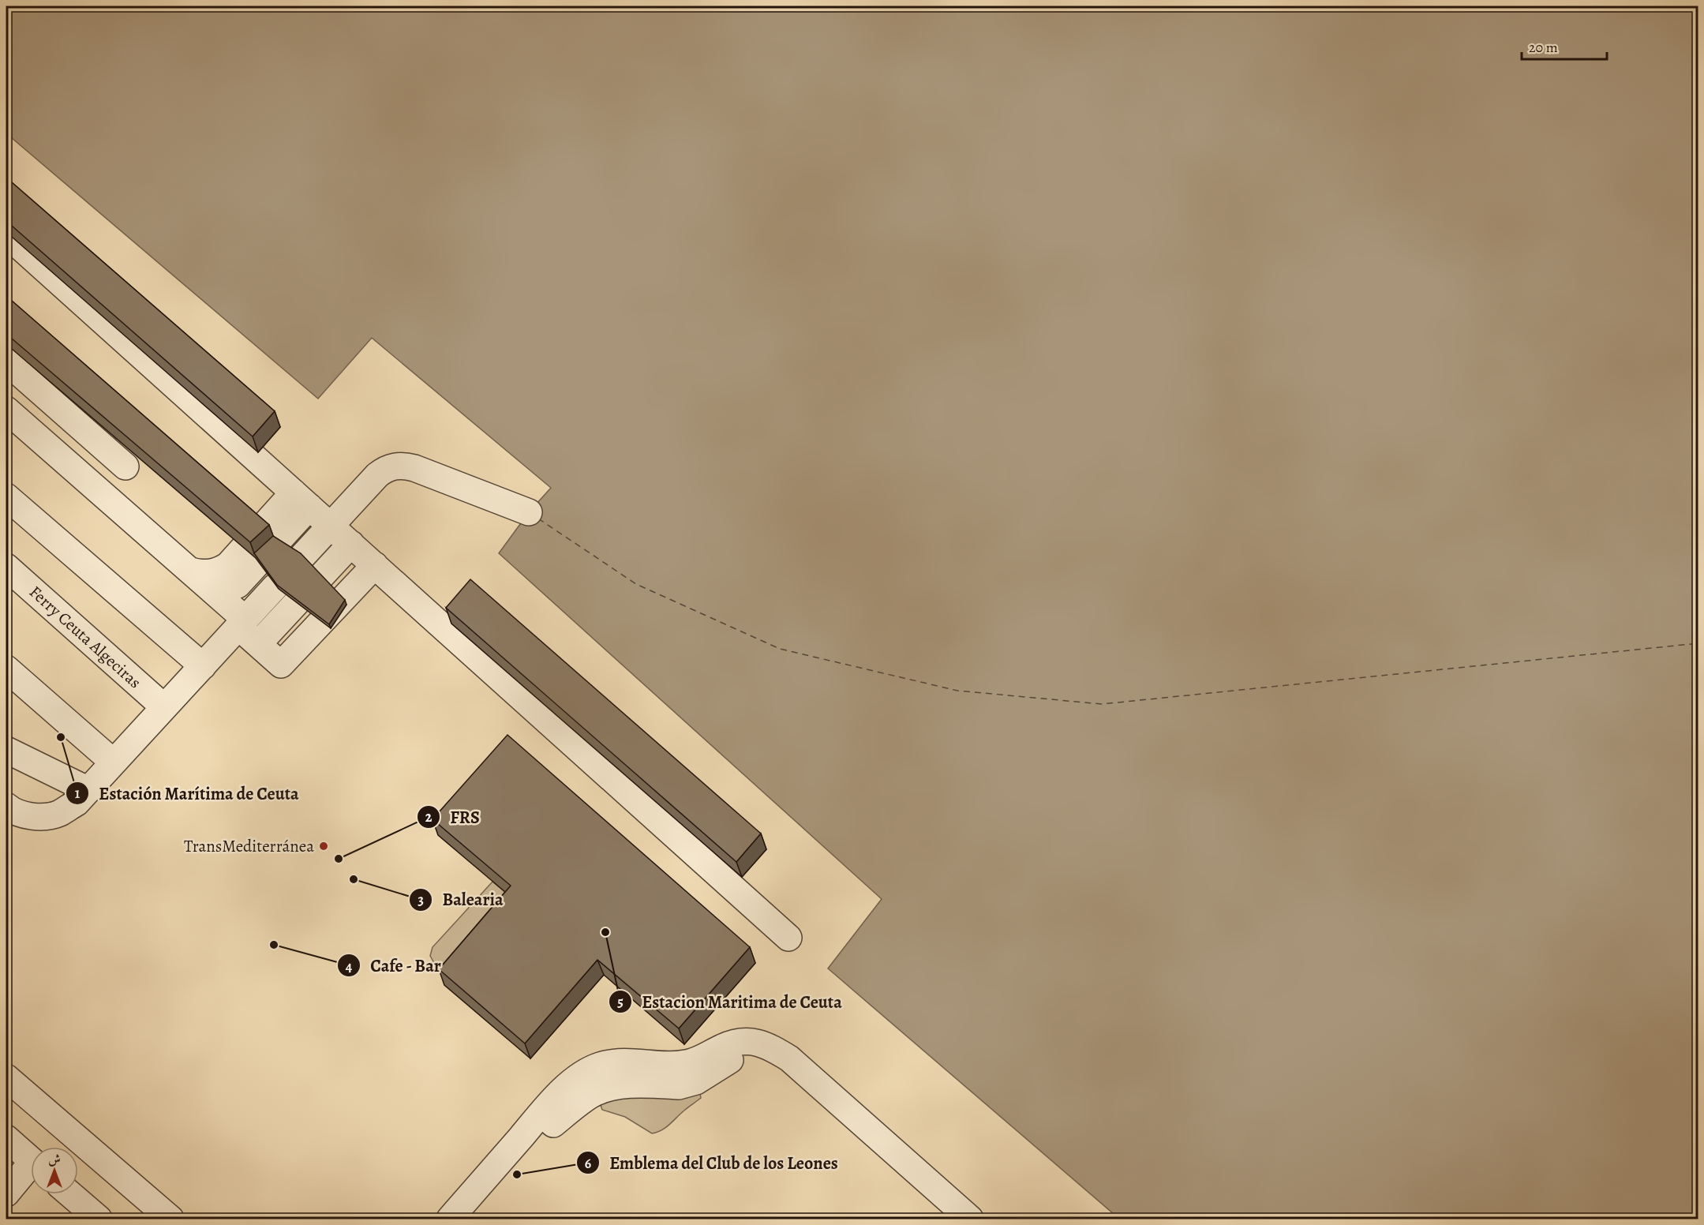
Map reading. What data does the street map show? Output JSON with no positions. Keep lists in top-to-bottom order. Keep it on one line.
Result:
{"streets":{"street":["Ferry Ceuta Algeciras"]},"places":["Estación Marítima de Ceuta","TransMediterránea","FRS","Balearia","Estacion Maritima de Ceuta","Cafe - Bar","Emblema del Club de los Leones"],"scale_bar":"20 m","north":"top"}
